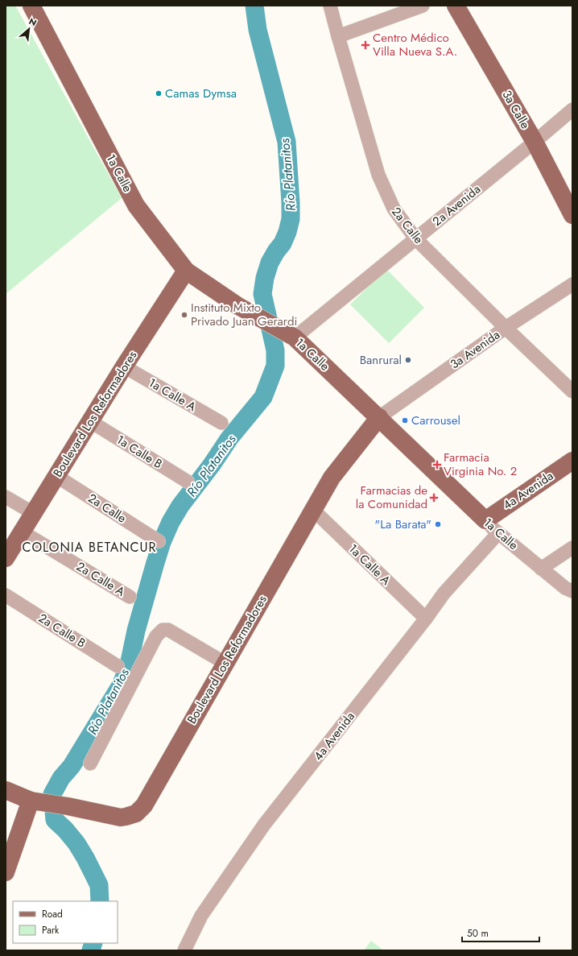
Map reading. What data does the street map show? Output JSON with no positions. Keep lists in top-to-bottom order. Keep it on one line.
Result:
{"streets":{"main road":["3a Calle","1a Calle","Boulevard Los Reformadores","4a Avenida"],"street":["2a Avenida","2a Calle","3a Avenida","1a Calle A","1a Calle B","2a Calle A","2a Calle B"]},"crossings":[["3a Calle","2a Avenida"],["1a Calle","2a Avenida"],["1a Calle","3a Avenida"],["1a Calle","Boulevard Los Reformadores"],["1a Calle","4a Avenida"],["2a Avenida","2a Calle"],["2a Calle","3a Avenida"],["2a Calle","Boulevard Los Reformadores"],["3a Avenida","Boulevard Los Reformadores"],["1a Calle A","Boulevard Los Reformadores"],["1a Calle A","4a Avenida"],["Boulevard Los Reformadores","1a Calle B"],["Boulevard Los Reformadores","2a Calle A"]],"districts":["COLONIA BETANCUR"],"water":["Río Platanitos"],"places":{"health":["Centro Médico Villa Nueva S.A.","Farmacia Virginia No. 2","Farmacias de la Comunidad"],"other":["Camas Dymsa","Instituto Mixto Privado Juan Gerardi","Banrural","Carrousel","\"La Barata\""]},"legend":["Road","Park"],"scale_bar":"50 m","north":"top right"}
